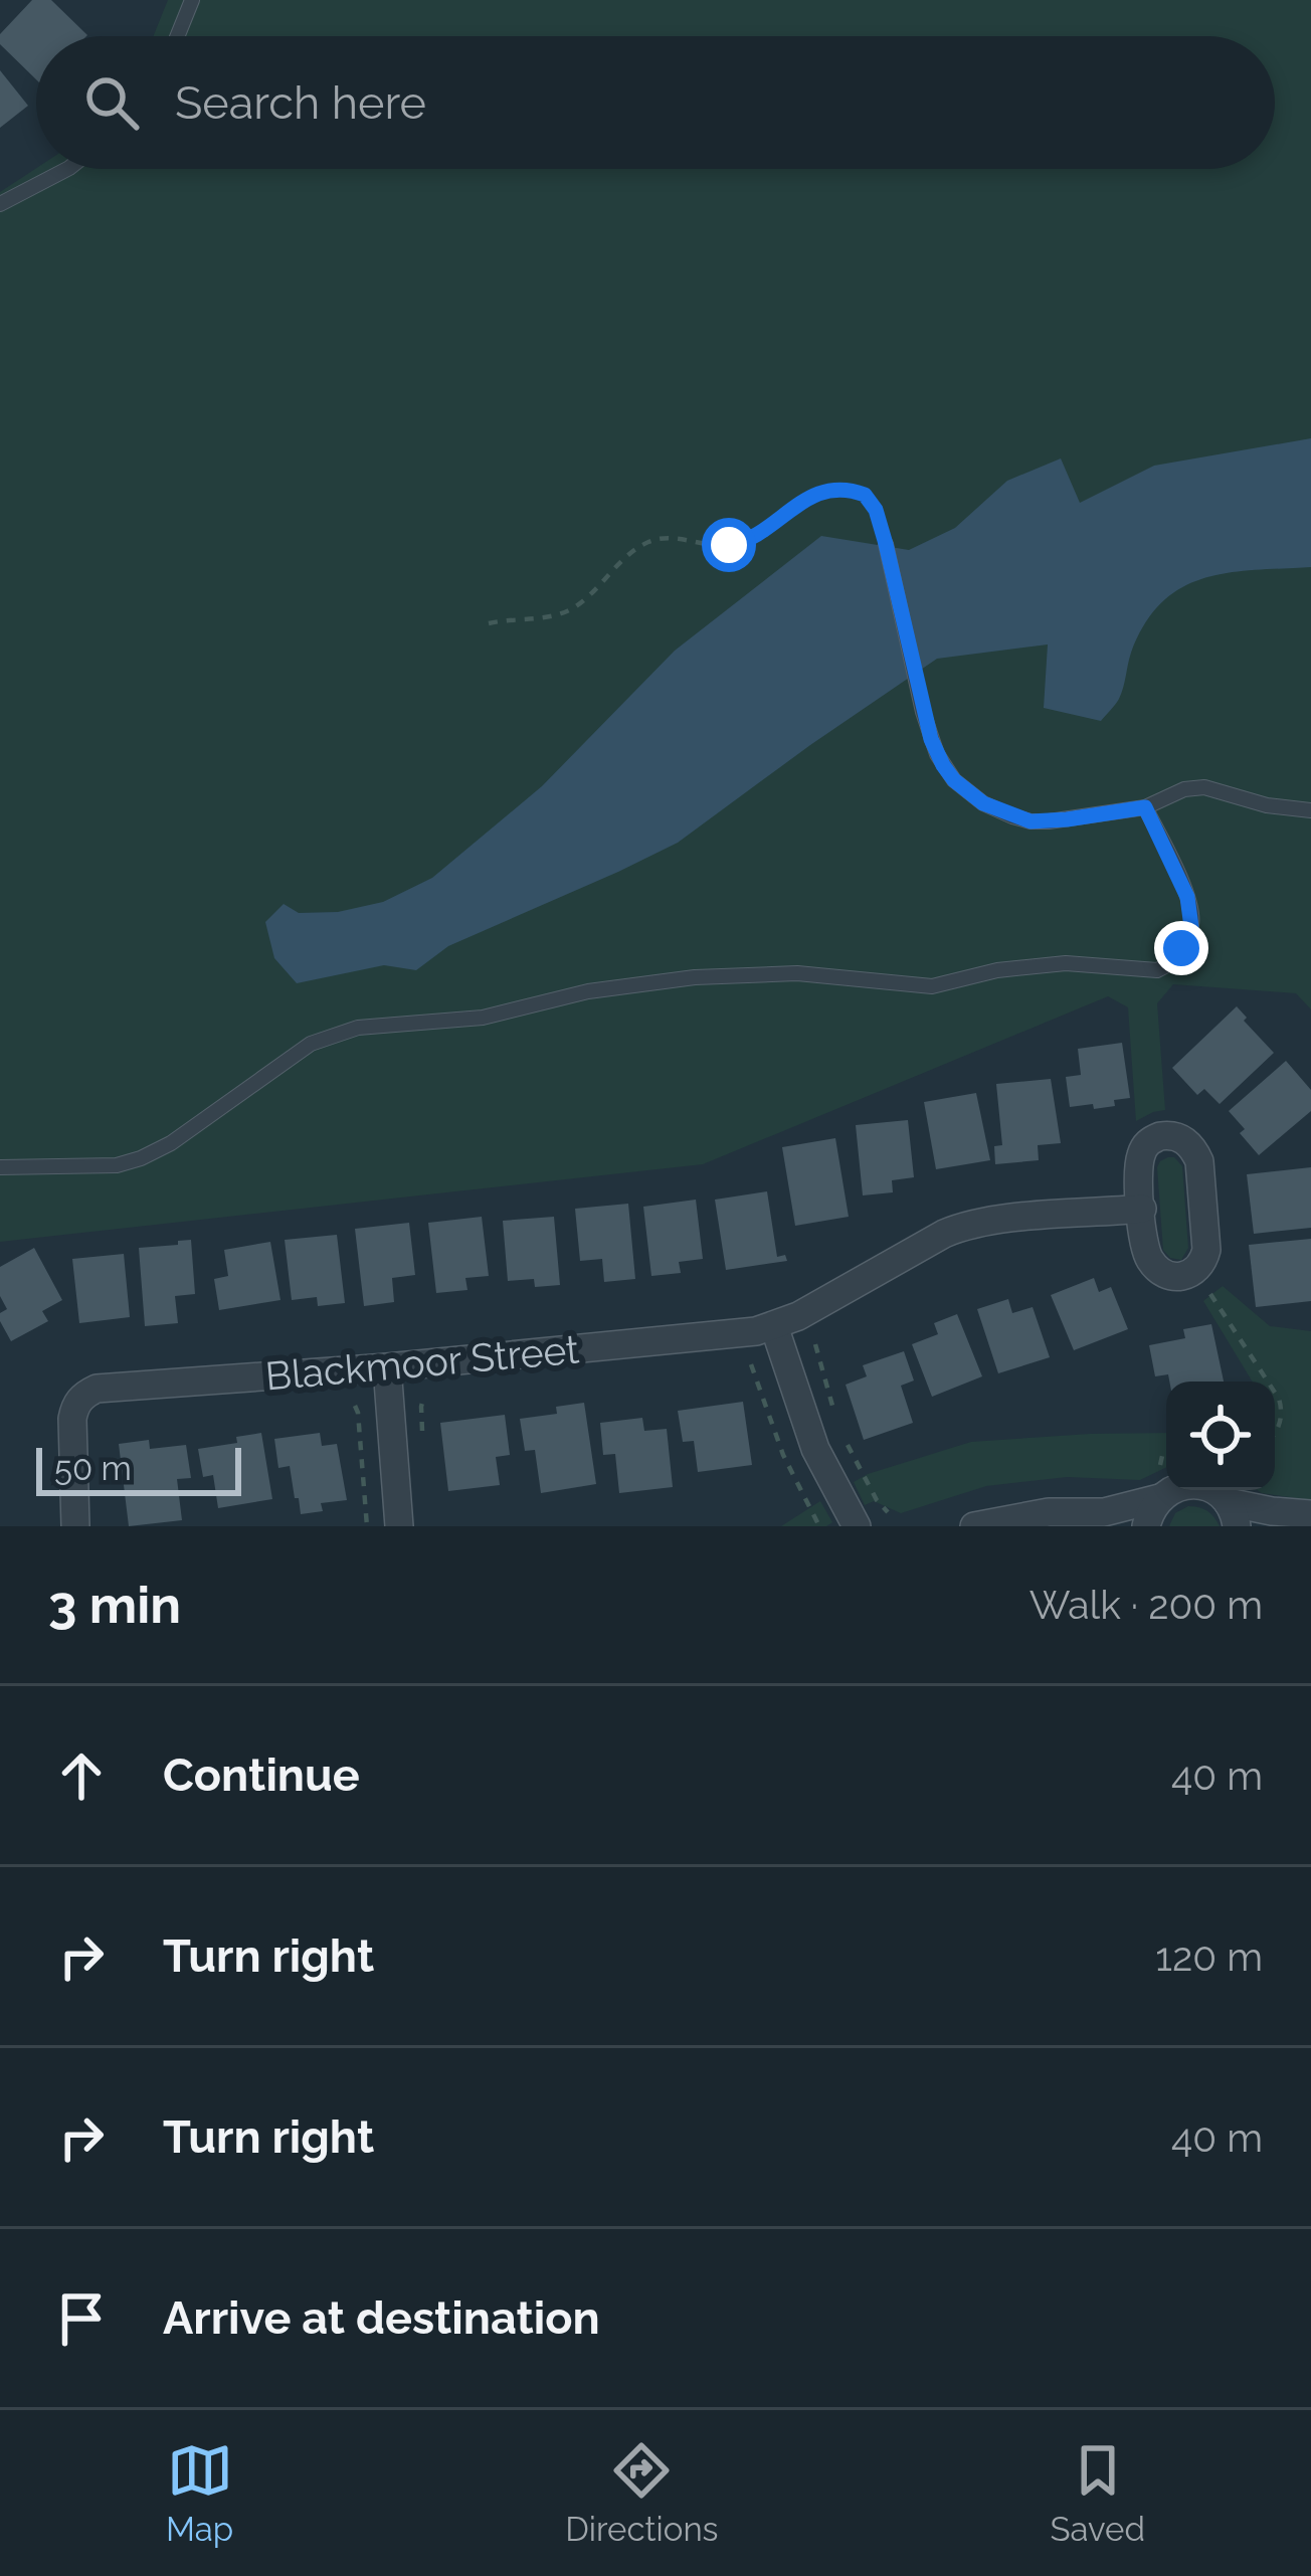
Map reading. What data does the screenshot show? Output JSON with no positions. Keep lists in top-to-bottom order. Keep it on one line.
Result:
{"streets":{"street":["Blackmoor Street"]},"scale_bar":"50 m","page":{"search":"Search here","scale":"50 m","heading":["3 min","Walk · 200 m"],"list":[["Continue","40 m"],["Turn right","120 m"],["Turn right","40 m"],"Arrive at destination"],"nav":["Map","Directions","Saved"]}}
